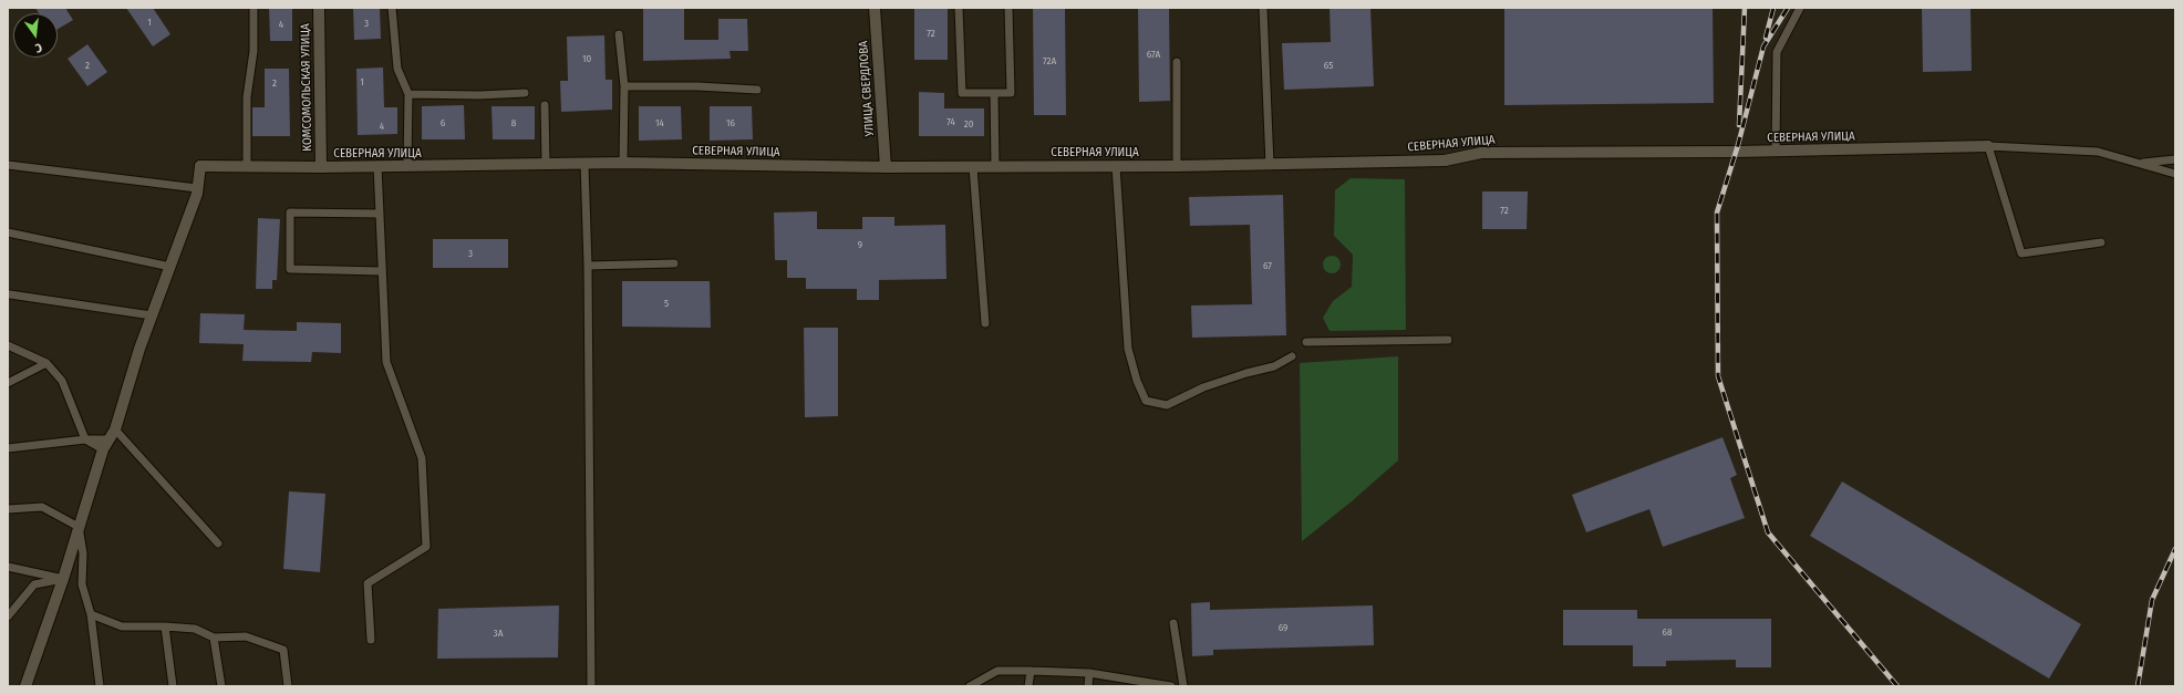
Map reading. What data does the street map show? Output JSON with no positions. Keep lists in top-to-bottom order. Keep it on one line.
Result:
{"streets":{"street":["КОМСОМОЛЬСКАЯ УЛИЦА","УЛИЦА СВЕРДЛОВА","СЕВЕРНАЯ УЛИЦА"]},"crossings":[["КОМСОМОЛЬСКАЯ УЛИЦА","СЕВЕРНАЯ УЛИЦА"],["УЛИЦА СВЕРДЛОВА","СЕВЕРНАЯ УЛИЦА"]],"house_numbers":["1","3","4","72","67А","10","72А","2","65","1","2","74","6","8","14","16","20","4","72","9","3","67","5","69","68","3А"],"north":"bottom"}
